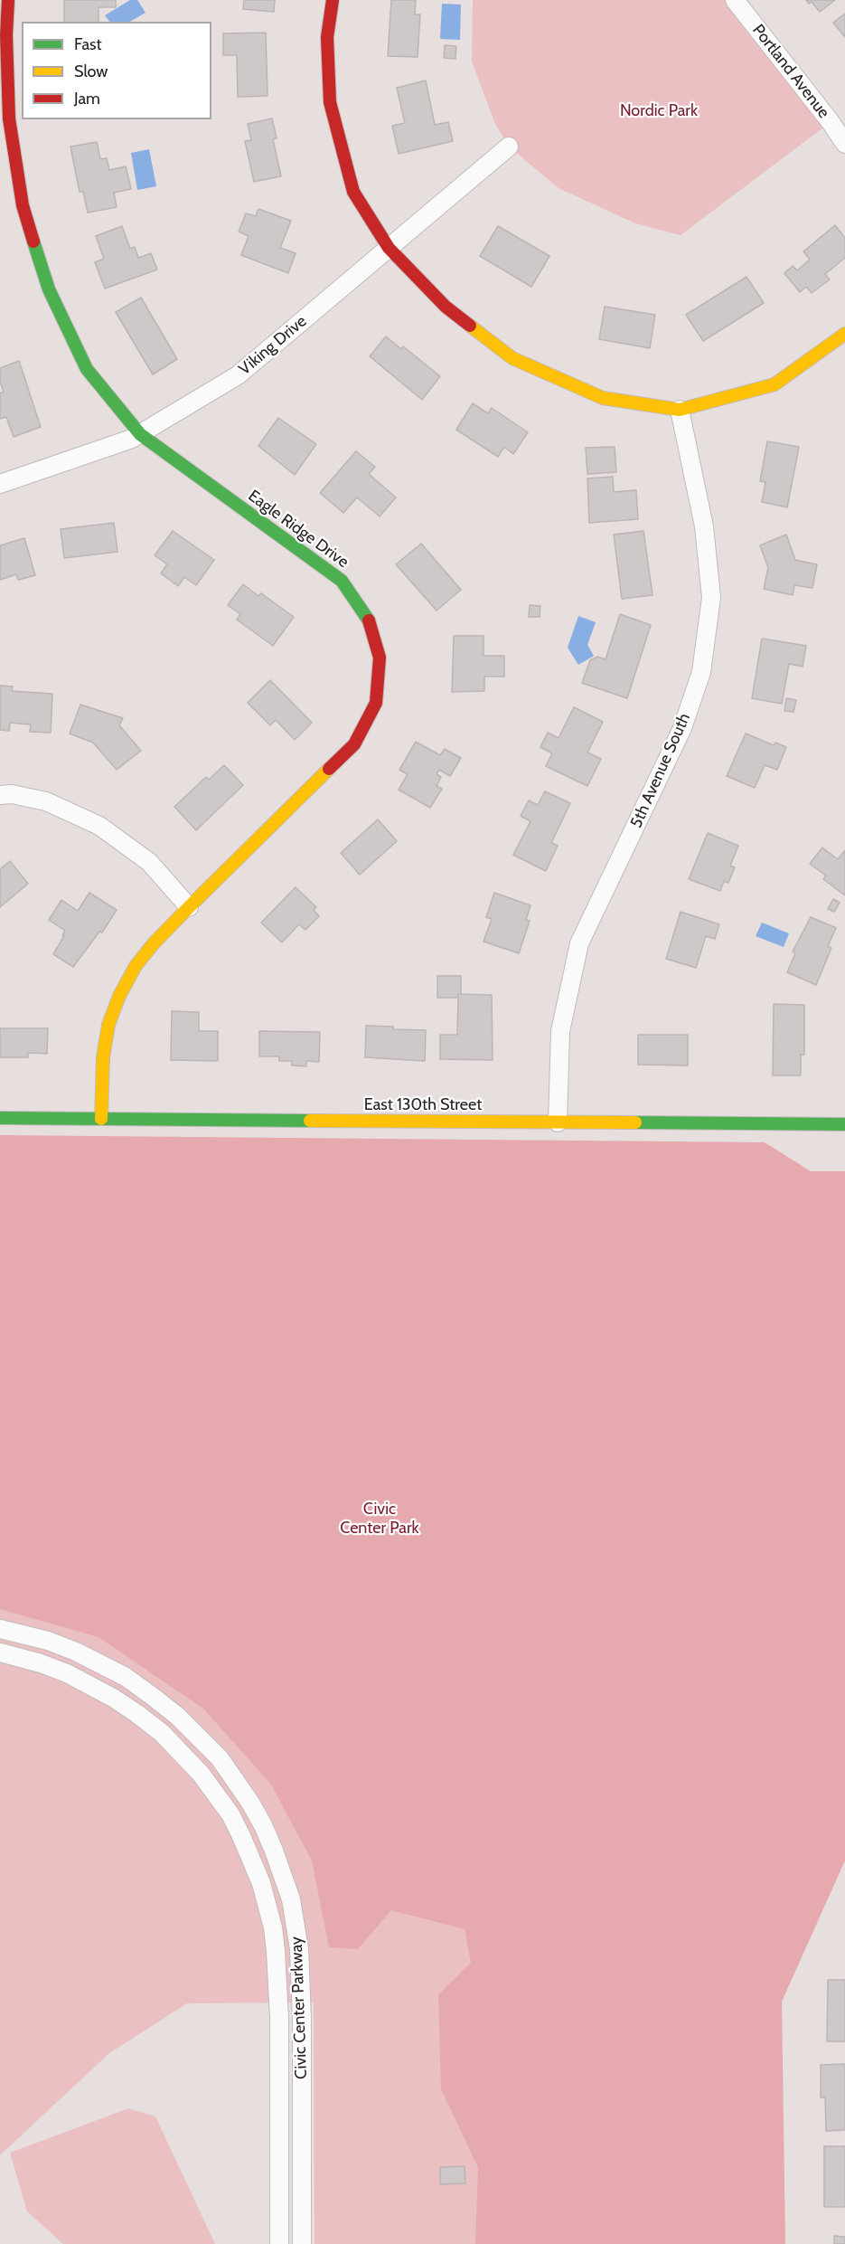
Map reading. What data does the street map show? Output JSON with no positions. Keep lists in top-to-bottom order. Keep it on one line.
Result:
{"streets":{"street":["Portland Avenue","Viking Drive","Eagle Ridge Drive","5th Avenue South","East 130th Street","Civic Center Parkway"]},"crossings":[["Viking Drive","Eagle Ridge Drive"],["Eagle Ridge Drive","East 130th Street"],["5th Avenue South","East 130th Street"]],"parks":["Nordic Park","Civic Center Park"],"legend":["Fast","Slow","Jam"]}
